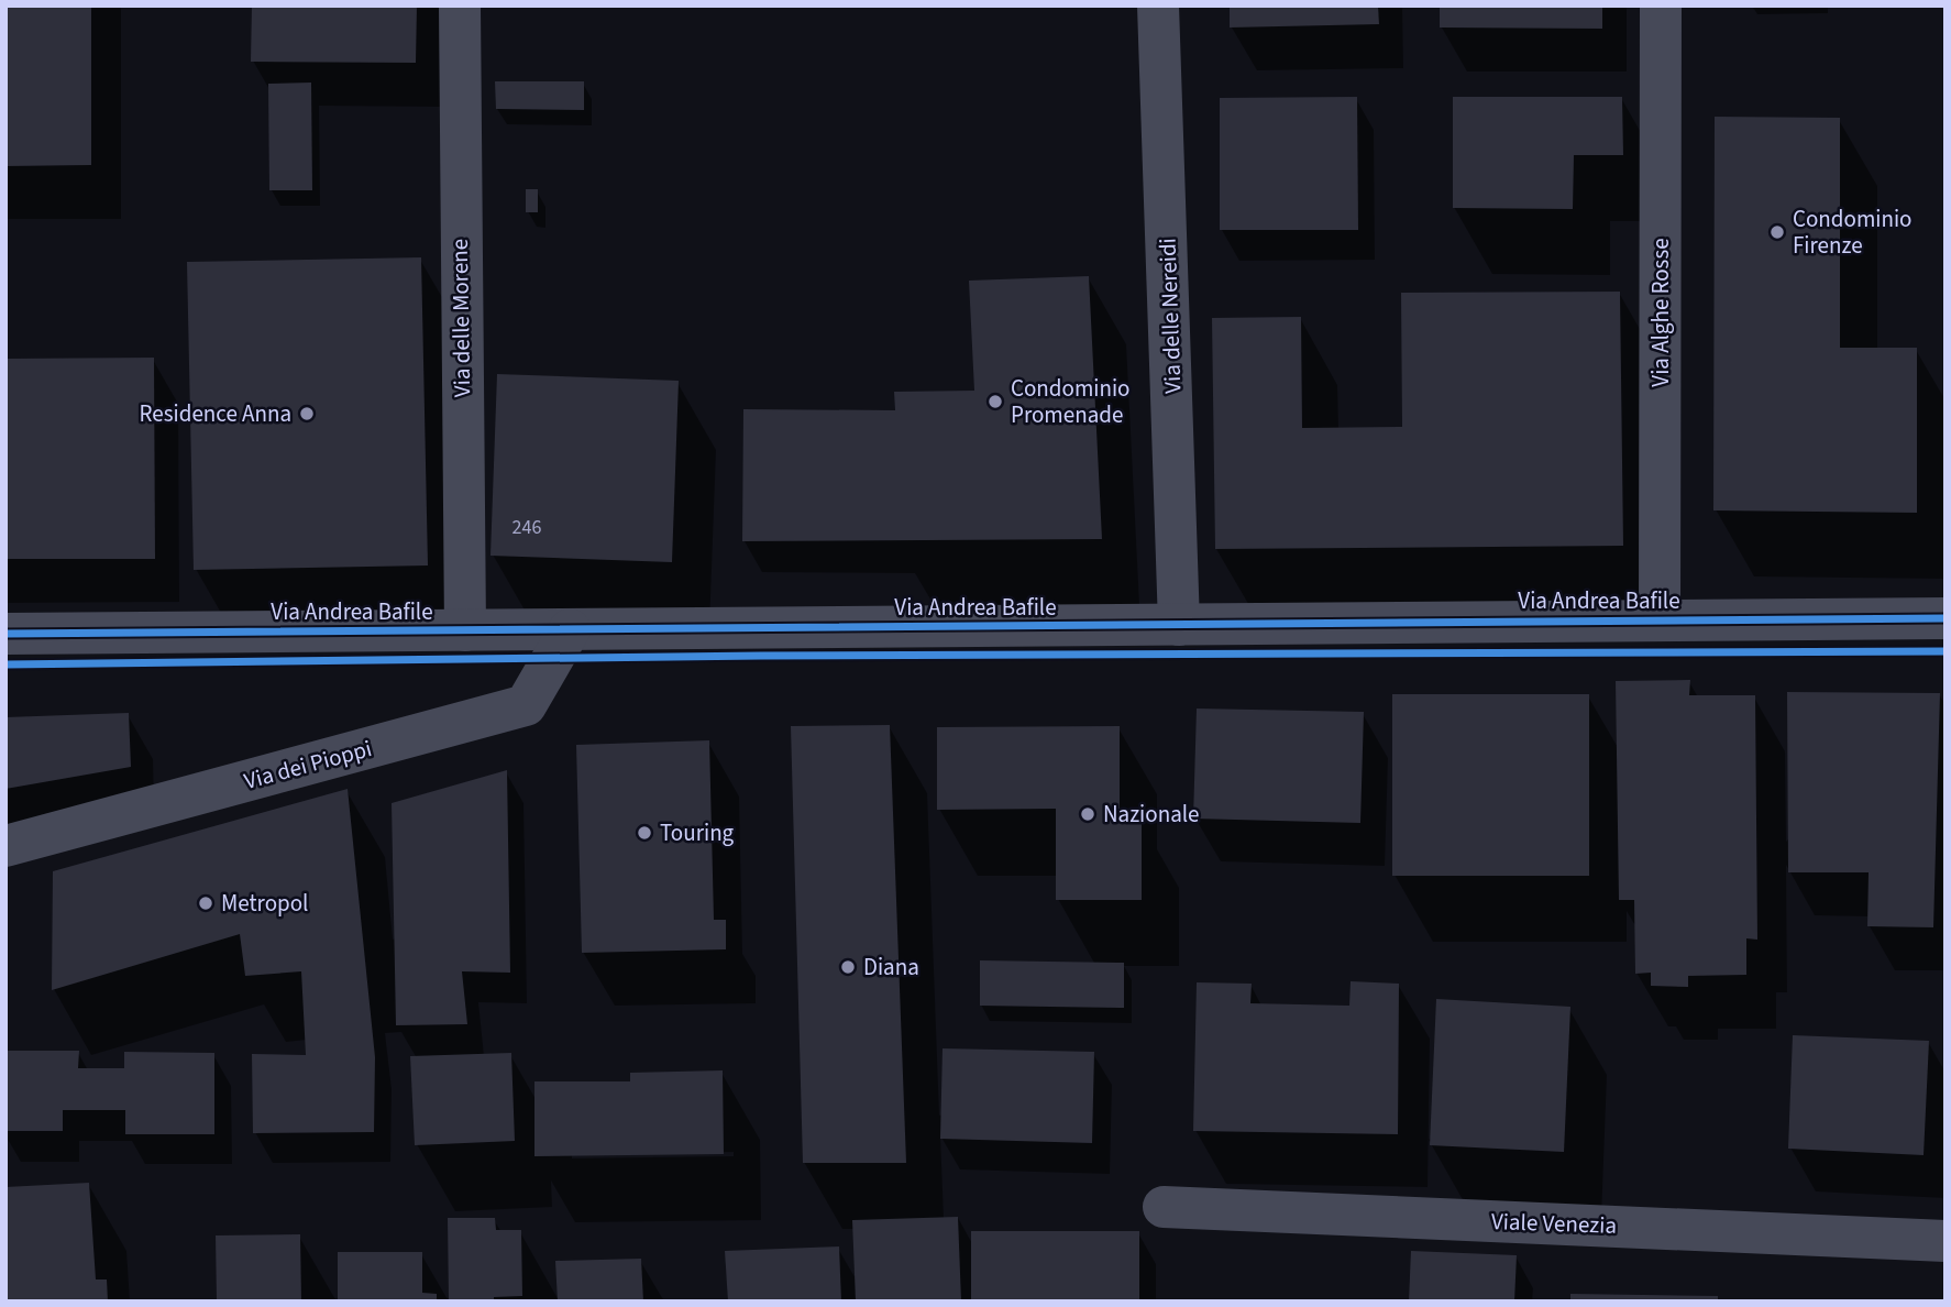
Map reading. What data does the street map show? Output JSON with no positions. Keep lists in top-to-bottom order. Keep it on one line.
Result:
{"streets":{"street":["Via Alghe Rosse","Via delle Nereidi","Via delle Morene","Via Andrea Bafile","Via dei Pioppi","Viale Venezia"]},"crossings":[["Via Alghe Rosse","Via Andrea Bafile"],["Via delle Nereidi","Via Andrea Bafile"],["Via delle Morene","Via Andrea Bafile"],["Via Andrea Bafile","Via dei Pioppi"]],"places":["Condominio Firenze","Condominio Promenade","Residence Anna","Nazionale","Touring","Metropol","Diana"],"house_numbers":["246"]}
